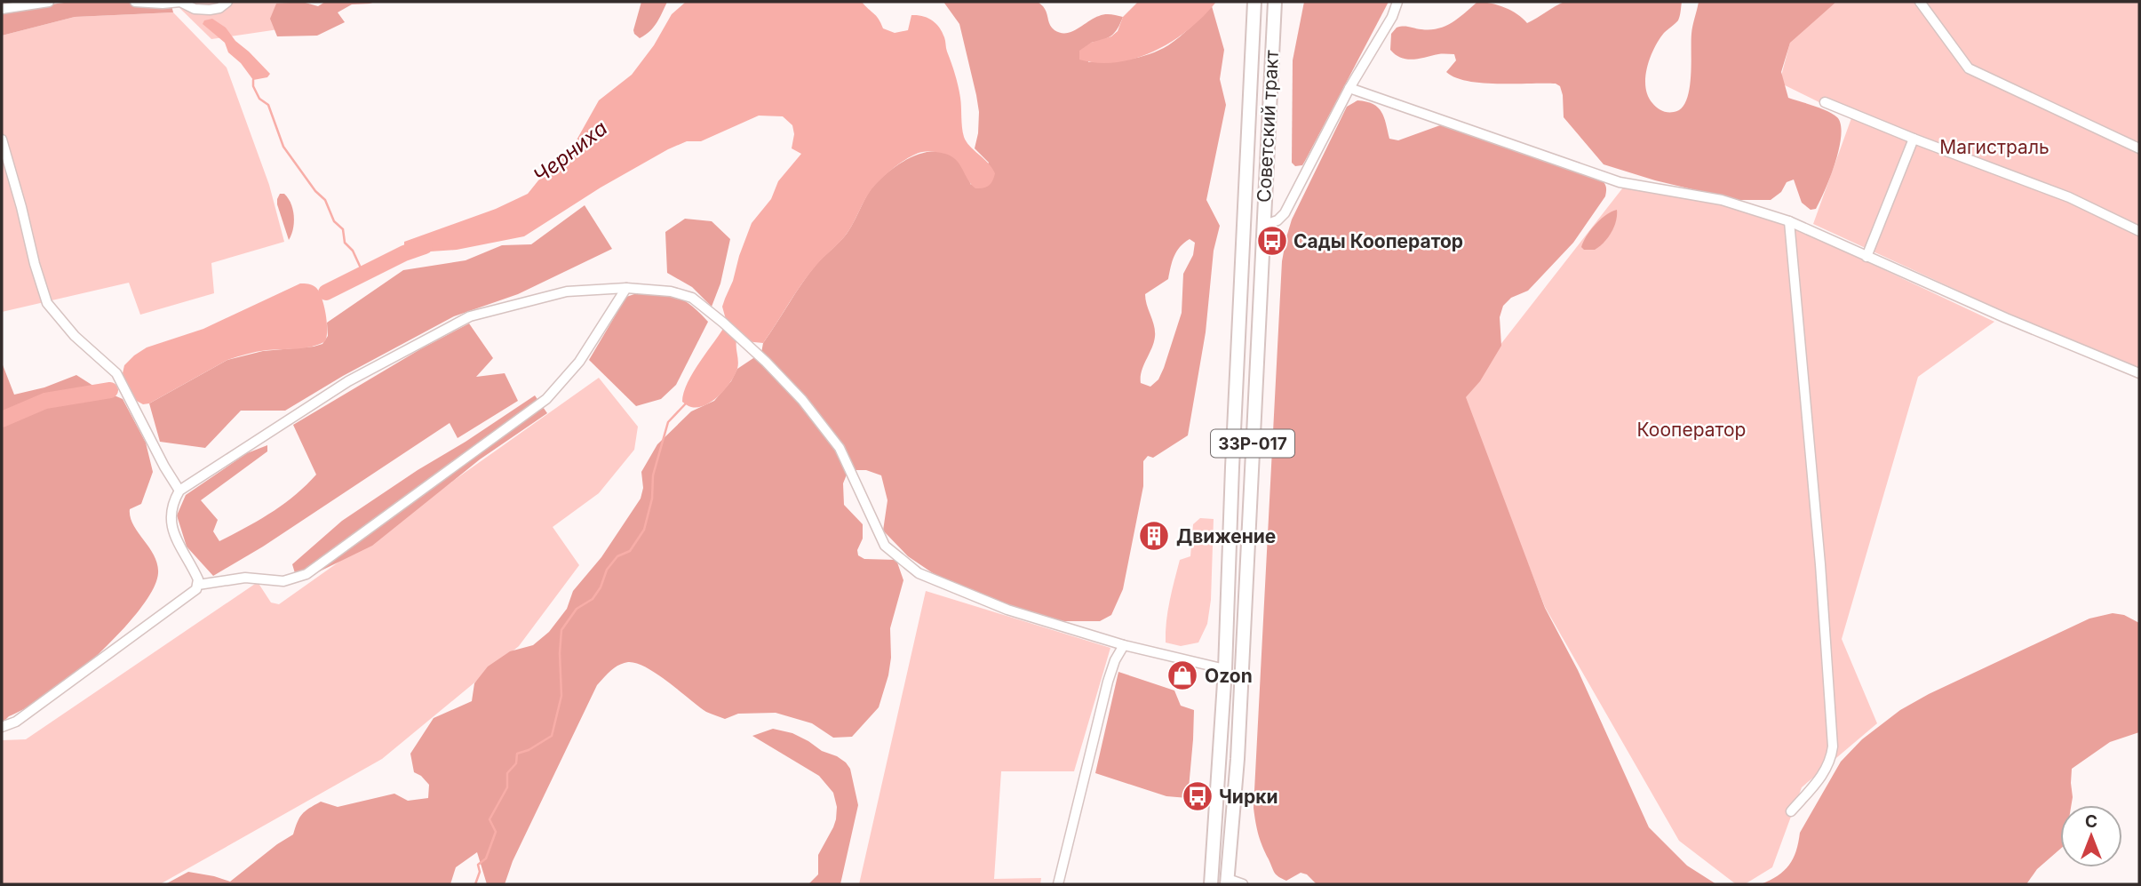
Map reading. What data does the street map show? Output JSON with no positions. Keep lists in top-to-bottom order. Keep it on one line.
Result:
{"streets":{"highway":["Советский тракт","33Р-017"]},"water":["Черниха"],"parks":["Магистраль","Кооператор"],"places":{"bus stop":["Сады Кооператор","Чирки"],"building":["Движение"],"shop":["Ozon"]},"north":"top"}
